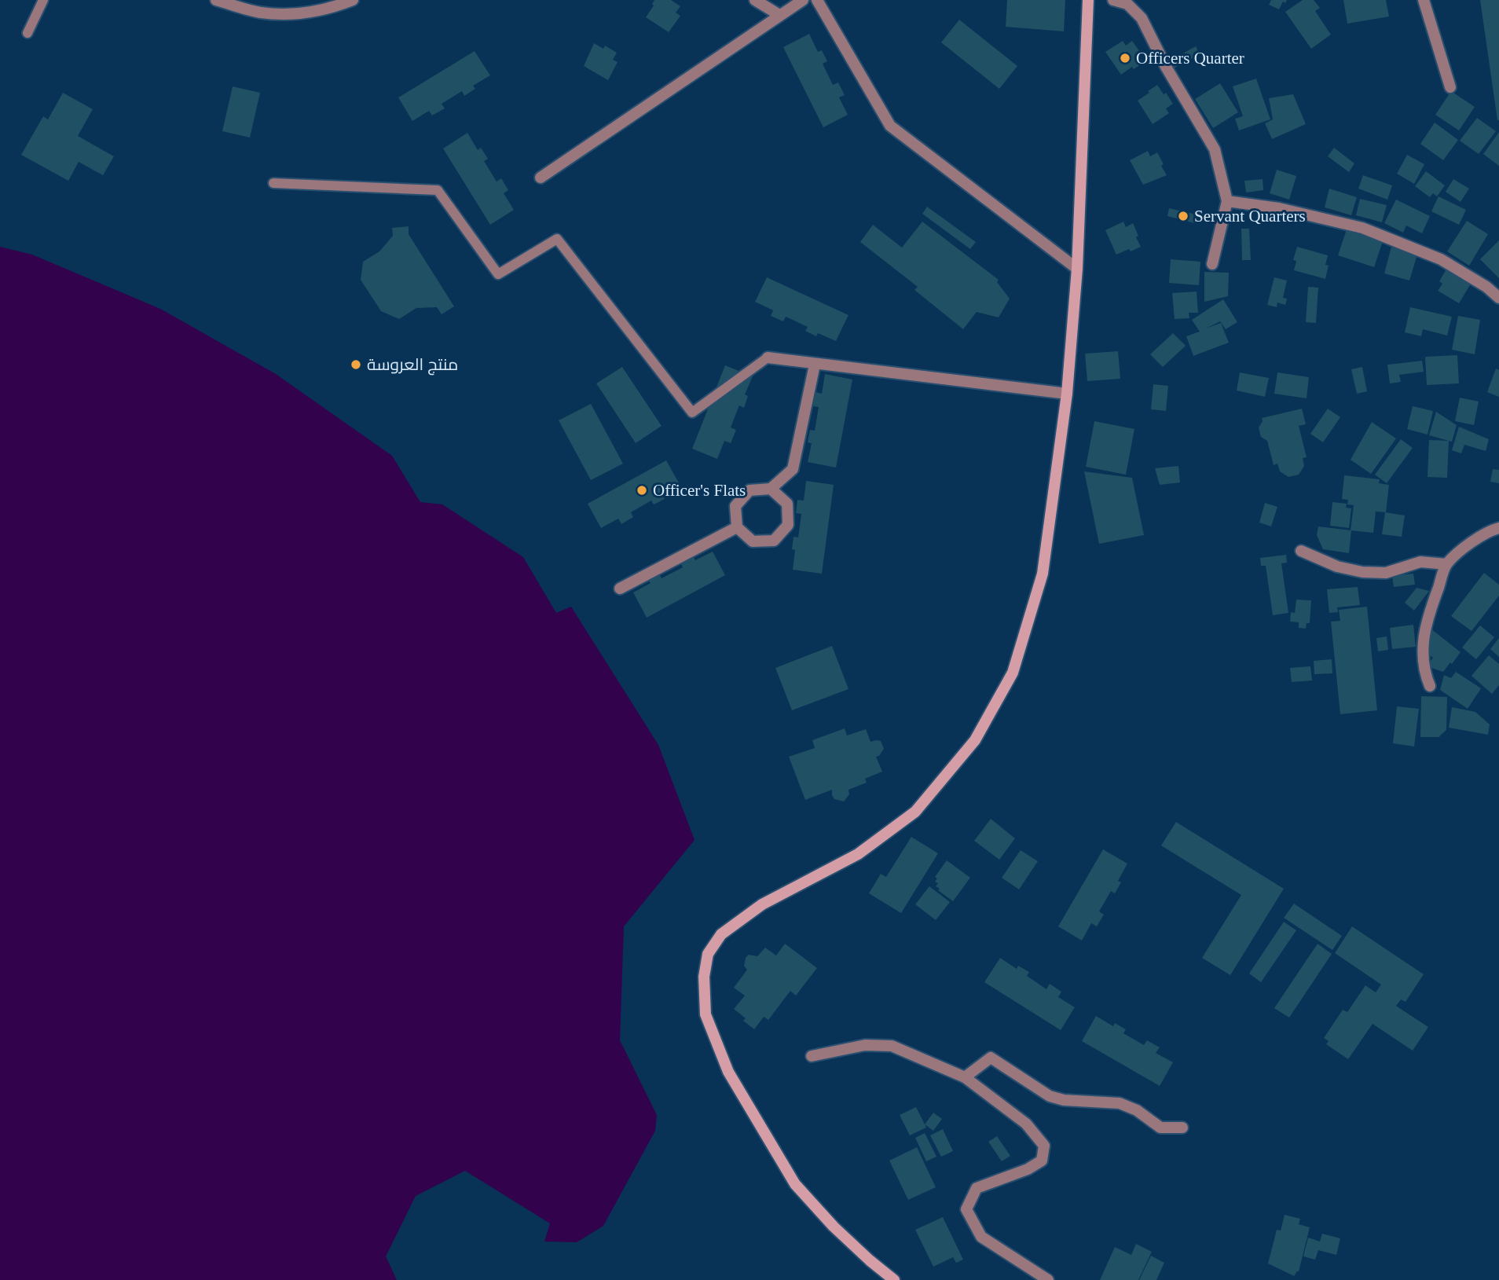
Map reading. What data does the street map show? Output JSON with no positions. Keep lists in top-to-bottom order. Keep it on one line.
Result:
{"places":["Officers Quarter","Servant Quarters","منتج العروسة","Officer's Flats"]}
